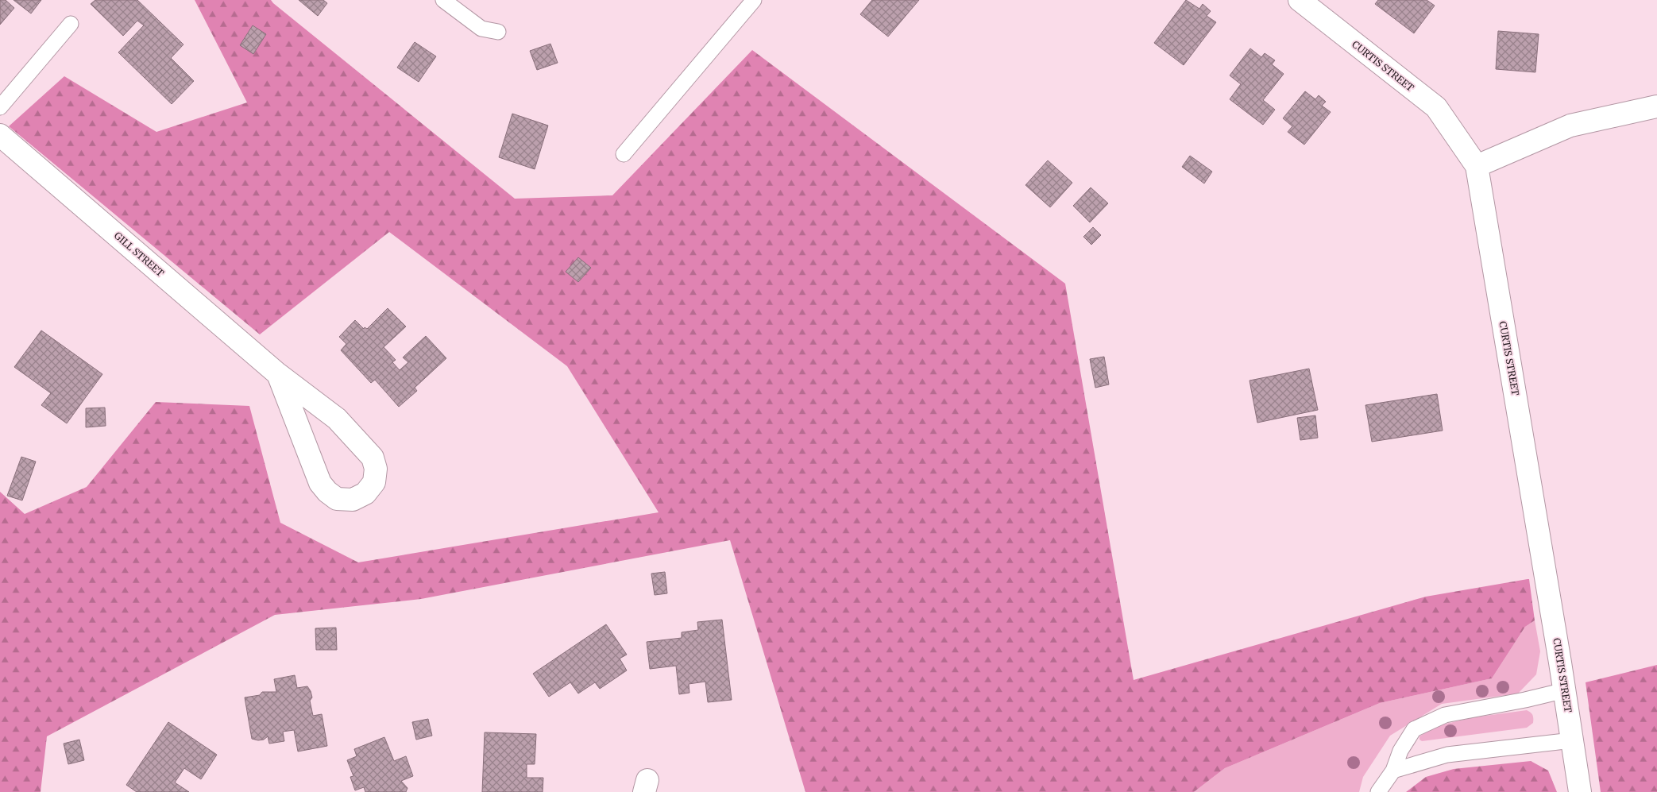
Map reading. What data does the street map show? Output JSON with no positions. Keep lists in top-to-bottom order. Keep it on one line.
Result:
{"streets":{"street":["CURTIS STREET","GILL STREET"]}}
